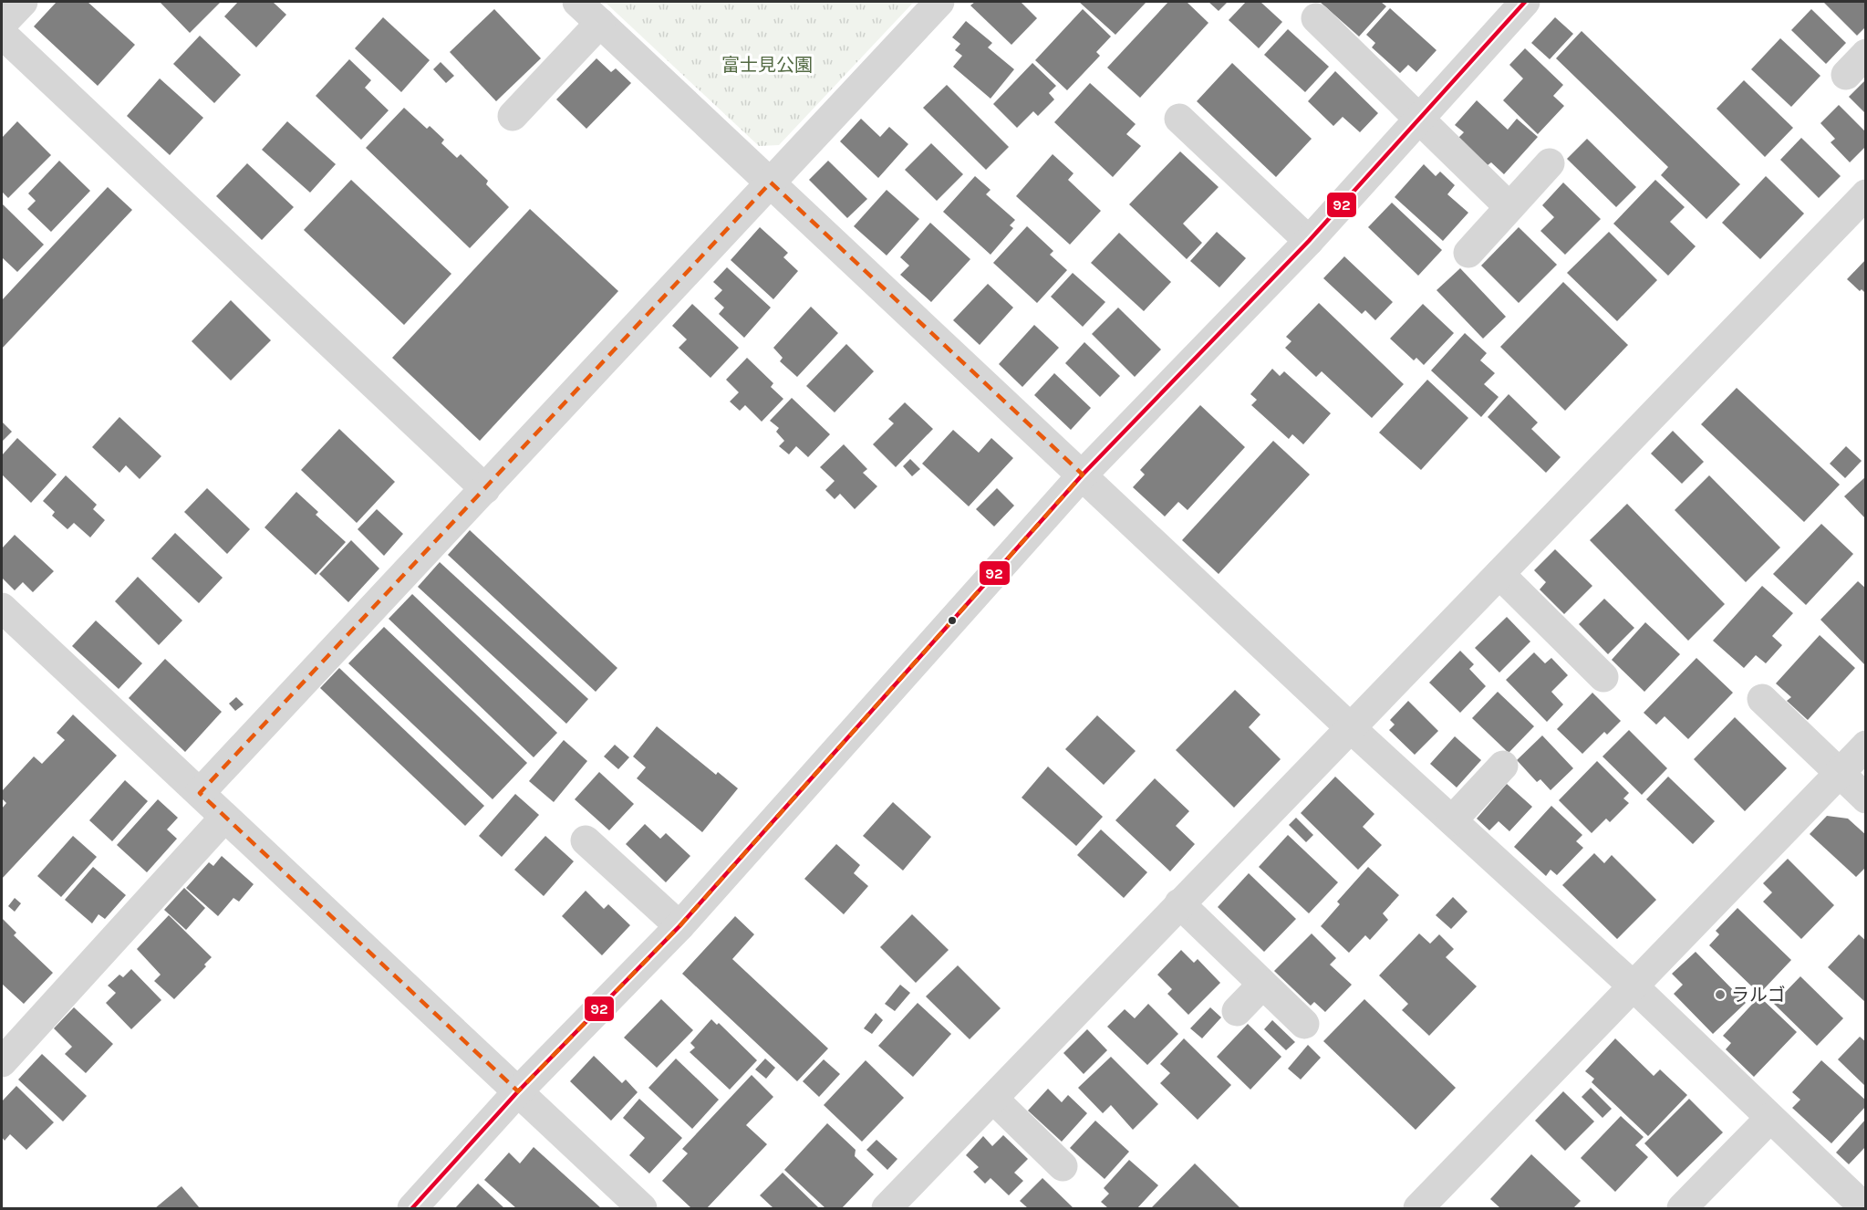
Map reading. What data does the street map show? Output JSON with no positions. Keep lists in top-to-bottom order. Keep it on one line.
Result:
{"parks":["富士見公園"],"places":["ラルゴ"],"lines":["transit line 92"]}
